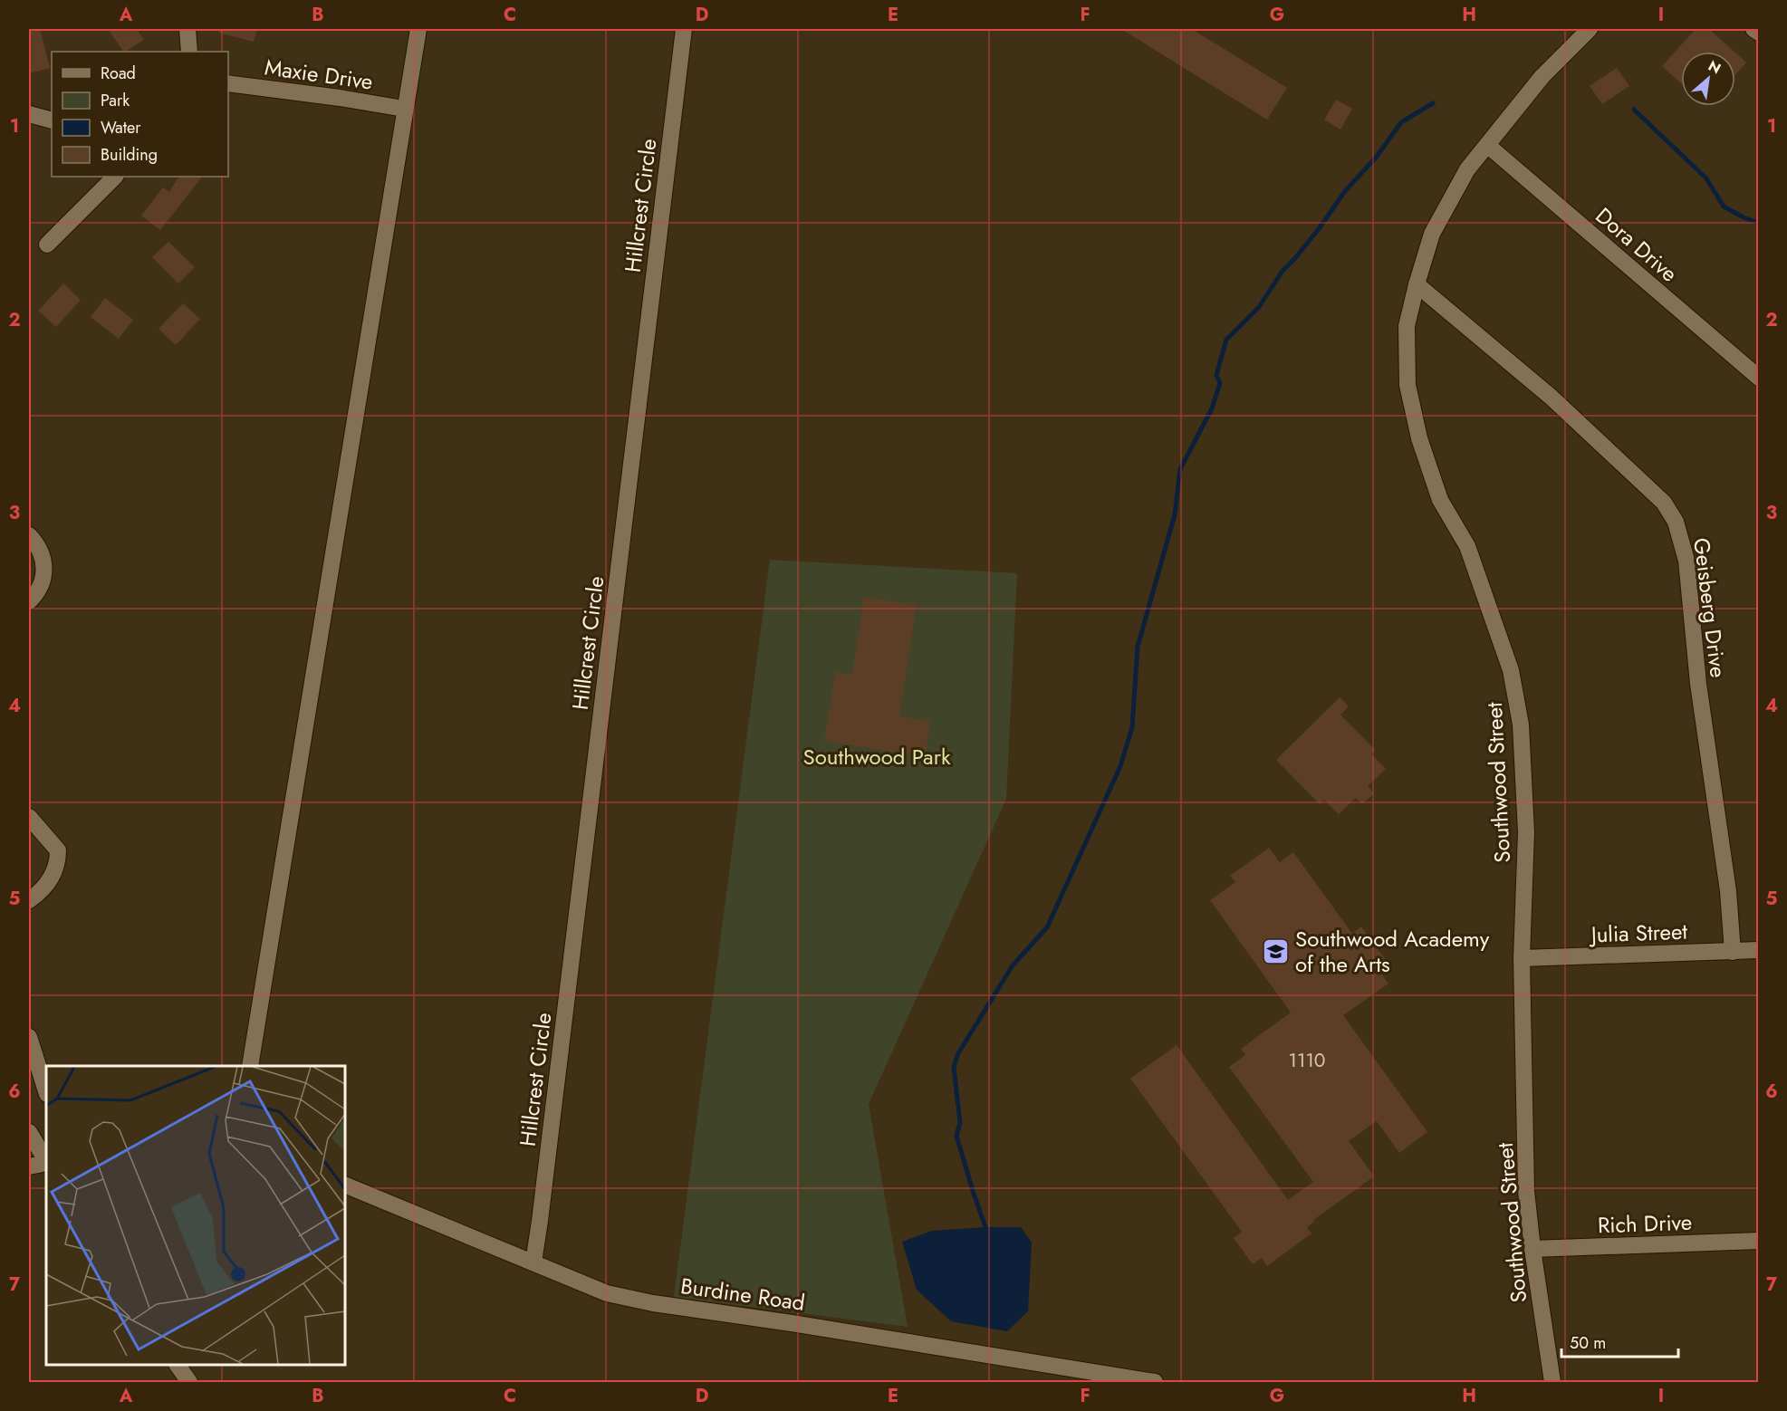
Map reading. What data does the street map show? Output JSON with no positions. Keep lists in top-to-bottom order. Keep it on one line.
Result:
{"streets":{"street":["Maxie Drive","Hillcrest Circle","Dora Drive","Geisberg Drive","Southwood Street","Julia Street","Rich Drive","Burdine Road"]},"crossings":[["Hillcrest Circle","Burdine Road"],["Dora Drive","Southwood Street"],["Geisberg Drive","Southwood Street"],["Geisberg Drive","Julia Street"],["Southwood Street","Julia Street"],["Southwood Street","Rich Drive"]],"parks":["Southwood Park"],"places":{"school or university":["Southwood Academy of the Arts"]},"house_numbers":["1110"],"legend":["Road","Park","Water","Building"],"scale_bar":"50 m","north":"top right","grid":{"columns":["A","B","C","D","E","F","G","H","I"],"rows":["1","2","3","4","5","6","7"]}}
